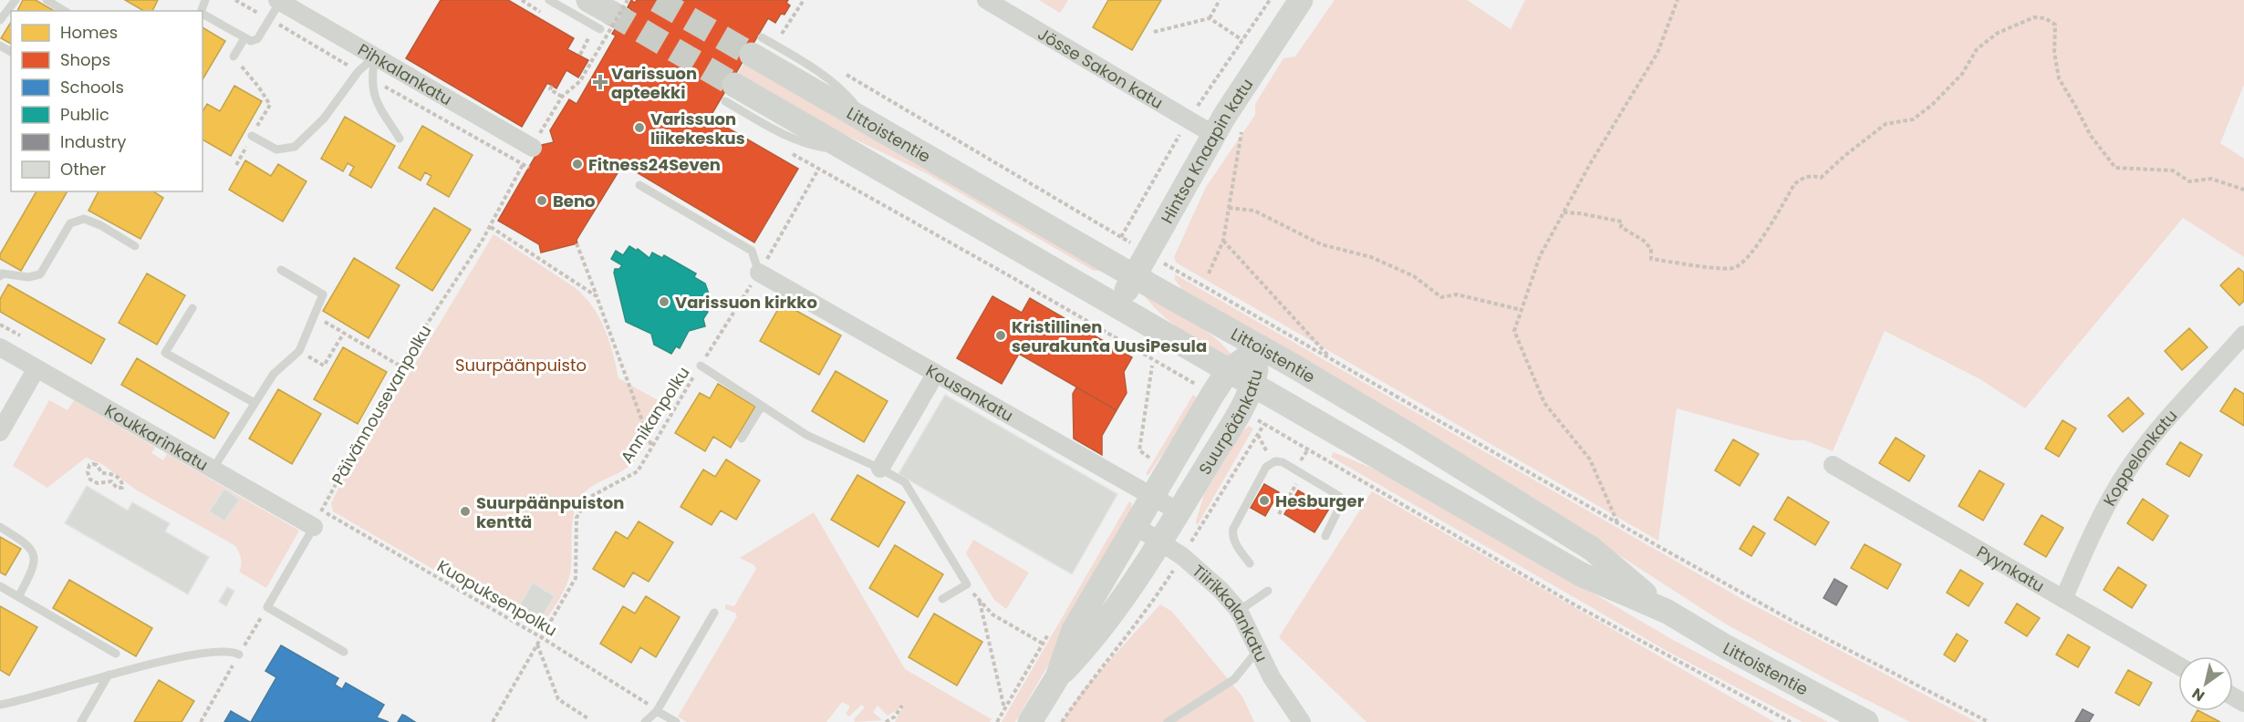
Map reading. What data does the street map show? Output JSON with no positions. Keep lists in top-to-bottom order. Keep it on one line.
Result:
{"streets":{"main road":["Littoistentie","Hintsa Knaapin katu","Suurpäänkatu"],"street":["Jösse Sakon katu","Pihkalankatu","Kousankatu","Koukkarinkatu","Koppelonkatu","Pyynkatu","Tiirikkalankatu"],"path":["Päivännousevanpolku","Annikanpolku","Kuopuksenpolku"]},"crossings":[["Jösse Sakon katu","Hintsa Knaapin katu"],["Pihkalankatu","Päivännousevanpolku"],["Littoistentie","Hintsa Knaapin katu"],["Littoistentie","Suurpäänkatu"],["Kousankatu","Annikanpolku"],["Kousankatu","Suurpäänkatu"],["Päivännousevanpolku","Koukkarinkatu"],["Päivännousevanpolku","Kuopuksenpolku"],["Annikanpolku","Kuopuksenpolku"],["Suurpäänkatu","Tiirikkalankatu"],["Koppelonkatu","Pyynkatu"]],"parks":["Suurpäänpuisto"],"places":{"health":["Varissuon apteekki"],"other":["Varissuon liikekeskus","Fitness24Seven","Beno","Varissuon kirkko","Kristillinen seurakunta UusiPesula","Hesburger","Suurpäänpuiston kenttä"]},"legend":["Homes","Shops","Schools","Public","Industry","Other"],"north":"bottom left"}
